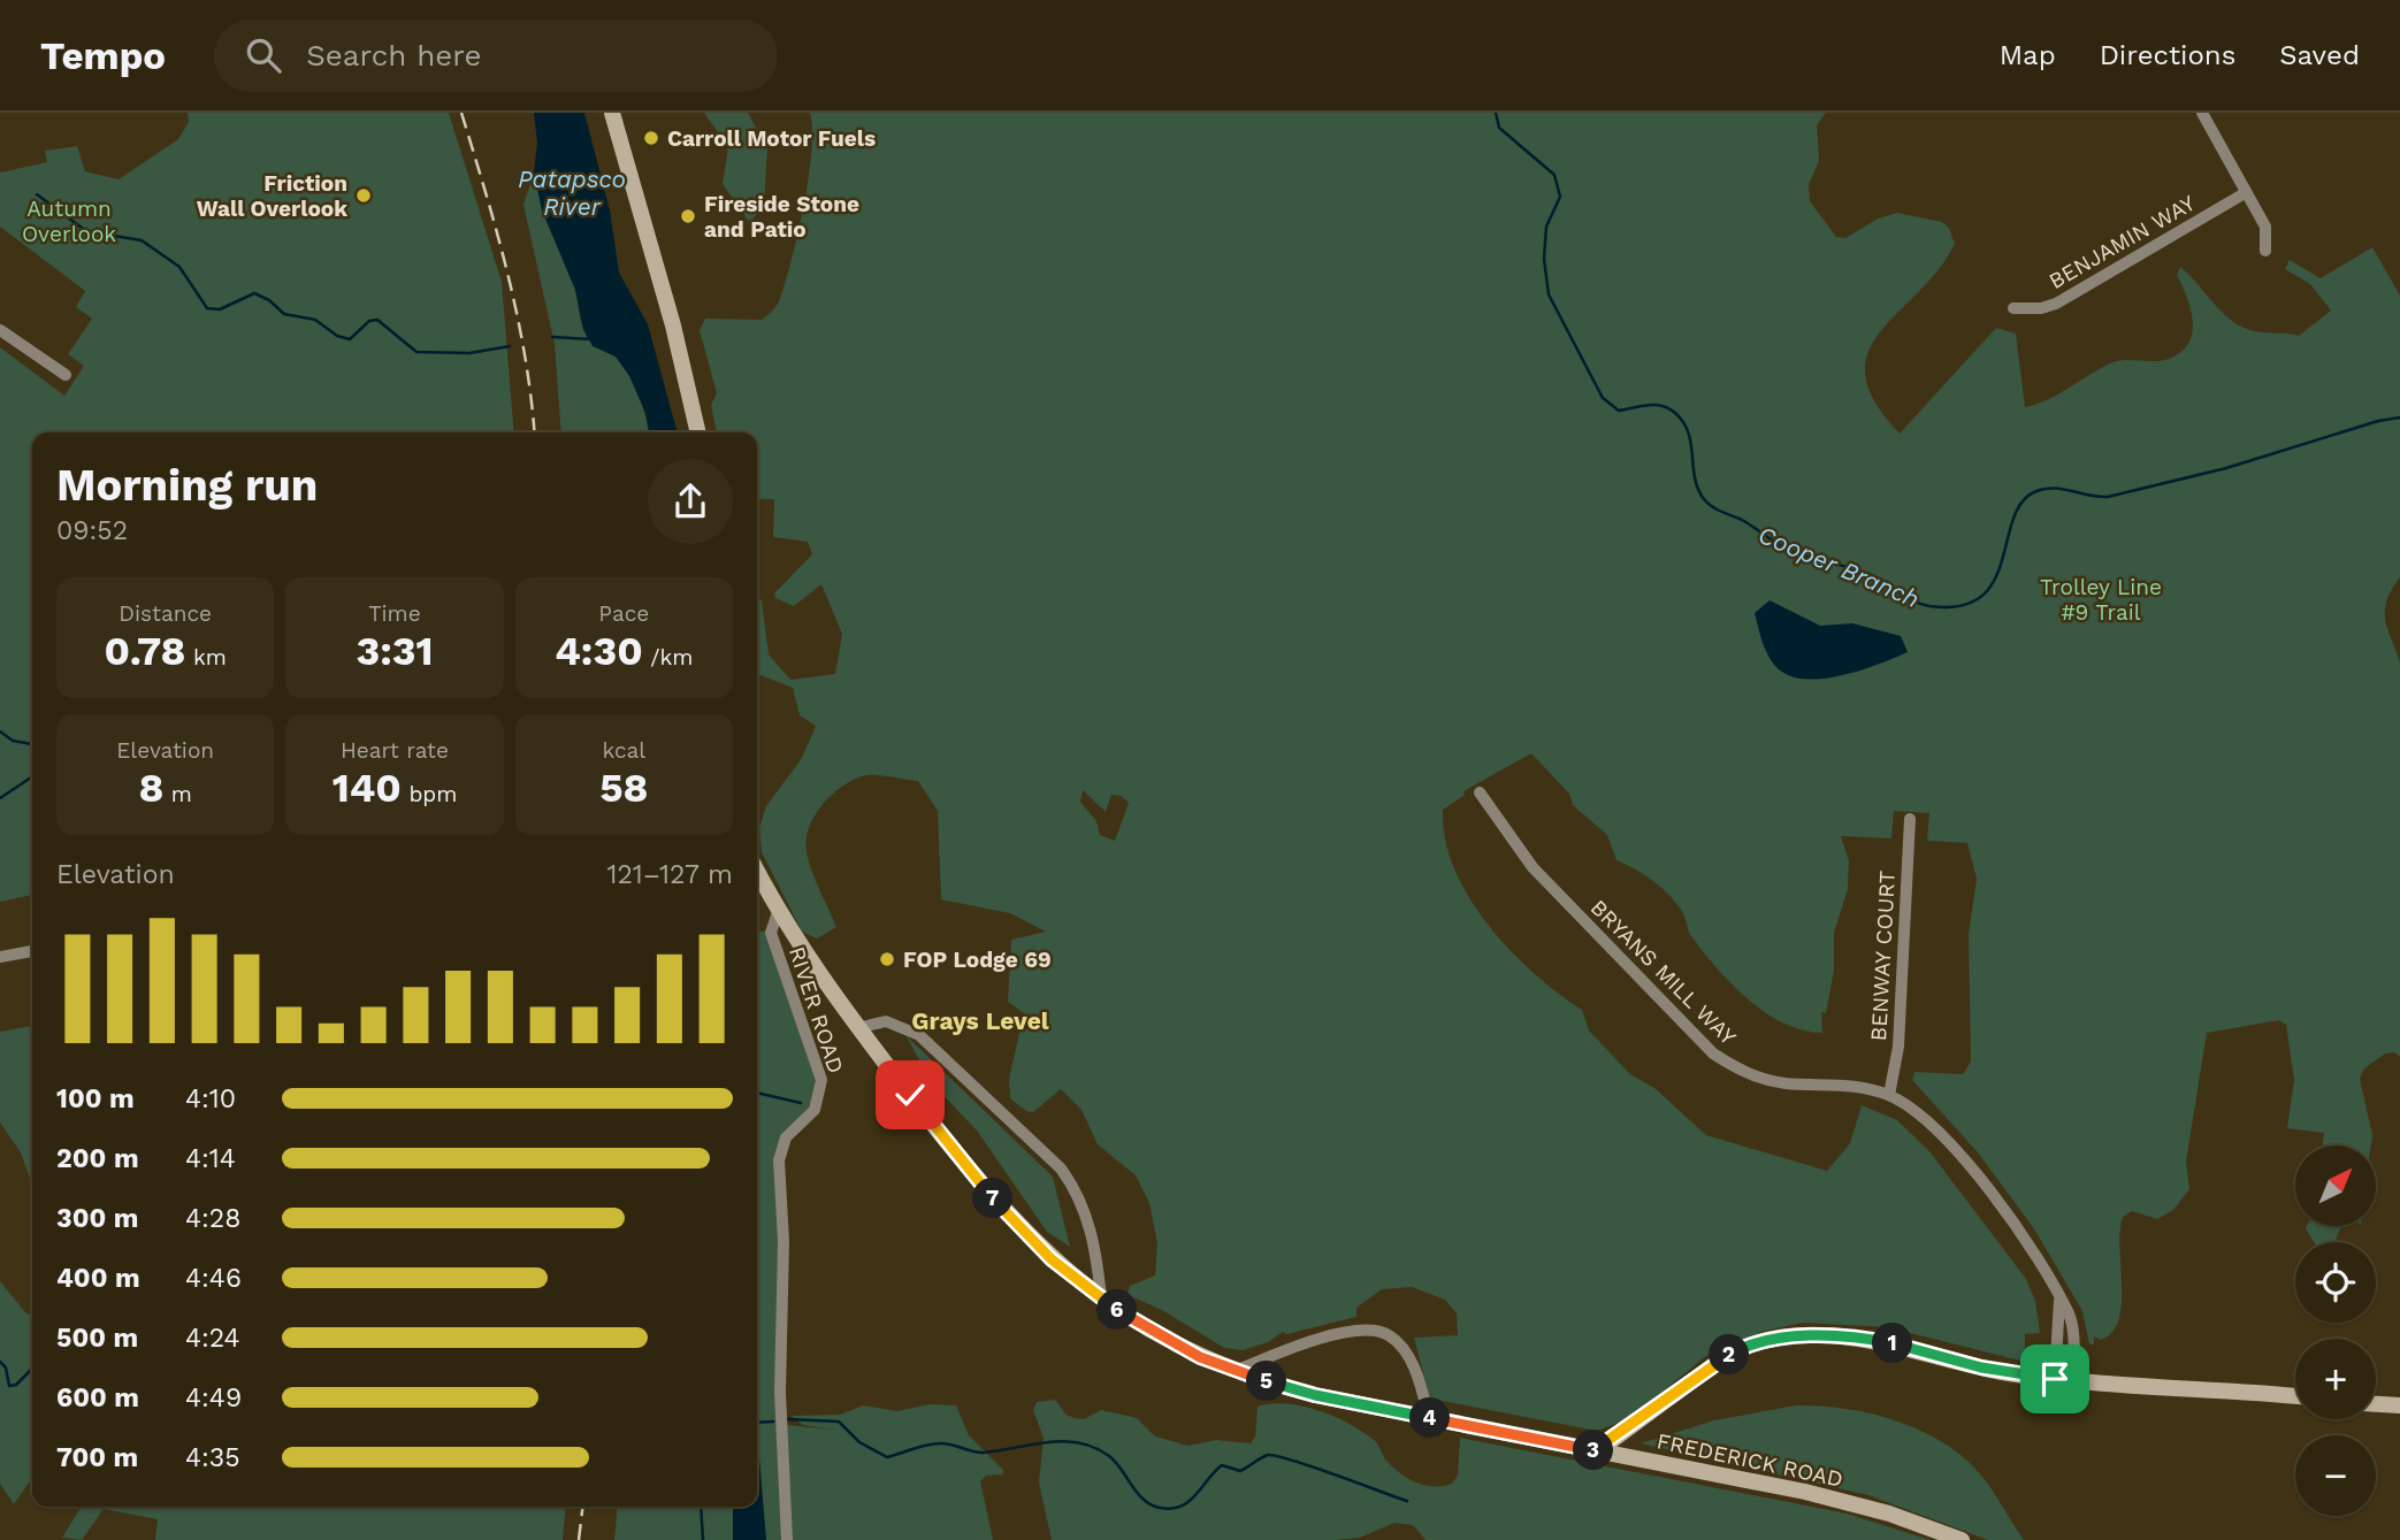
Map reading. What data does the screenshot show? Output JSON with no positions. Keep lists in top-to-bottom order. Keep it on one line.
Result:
{"streets":{"main road":["FREDERICK ROAD"],"street":["BENJAMIN WAY","BENWAY COURT","BRYANS MILL WAY","RIVER ROAD"]},"crossings":[["BENWAY COURT","BRYANS MILL WAY"],["RIVER ROAD","FREDERICK ROAD"]],"districts":["Grays Level"],"water":["Patapsco River","Cooper Branch"],"parks":["Autumn Overlook","Trolley Line #9 Trail"],"places":["Carroll Motor Fuels","Friction Wall Overlook","Fireside Stone and Patio","FOP Lodge 69"],"north":"top right","page":{"header":"Tempo","search":"Search here","nav":["Map","Directions","Saved"],"heading":["Morning run","09:52"],"stats":[["Distance","0.78 km"],["Time","3:31"],["Pace","4:30 /km"],["Elevation","8 m"],["Heart rate","140 bpm"],["kcal","58"]],"chart":["Elevation","121–127 m"],"list":[{"name":"100 m","note":"4:10"},{"name":"200 m","note":"4:14"},{"name":"300 m","note":"4:28"},{"name":"400 m","note":"4:46"},{"name":"500 m","note":"4:24"},{"name":"600 m","note":"4:49"},{"name":"700 m","note":"4:35"}],"map_buttons":["+","−"],"pins":["7","6","1","2","5","4","3"]}}
